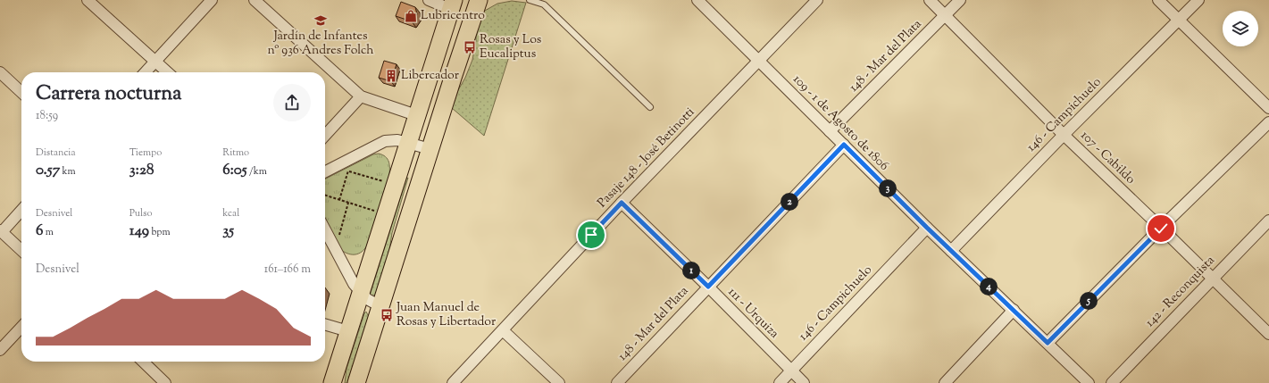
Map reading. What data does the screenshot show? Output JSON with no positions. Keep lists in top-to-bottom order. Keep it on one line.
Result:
{"streets":{"street":["148 - Mar del Plata","146 - Campichuelo","109 - 1 de Agosto de 1806","Pasaje 148 - José Betinotti","107 - Cabildo","142 - Reconquista","111 - Urquiza"]},"crossings":[["148 - Mar del Plata","109 - 1 de Agosto de 1806"],["148 - Mar del Plata","107 - Cabildo"],["148 - Mar del Plata","111 - Urquiza"],["146 - Campichuelo","109 - 1 de Agosto de 1806"],["146 - Campichuelo","107 - Cabildo"],["146 - Campichuelo","111 - Urquiza"],["109 - 1 de Agosto de 1806","Pasaje 148 - José Betinotti"],["Pasaje 148 - José Betinotti","111 - Urquiza"],["107 - Cabildo","142 - Reconquista"]],"places":{"shop":["Lubricentro"],"school or university":["Jardín de Infantes nº 936 Andres Folch"],"bus stop":["Rosas y Los Eucaliptus","Juan Manuel de Rosas y Libertador"],"building":["Libercador"]},"page":{"heading":["Carrera nocturna","18:59"],"stats":[["Distancia","0.57 km"],["Tiempo","3:28"],["Ritmo","6:05 /km"],["Desnivel","6 m"],["Pulso","149 bpm"],["kcal","35"]],"pins":["3","2","1","4","5"],"chart":["Desnivel","161–166 m"]}}
